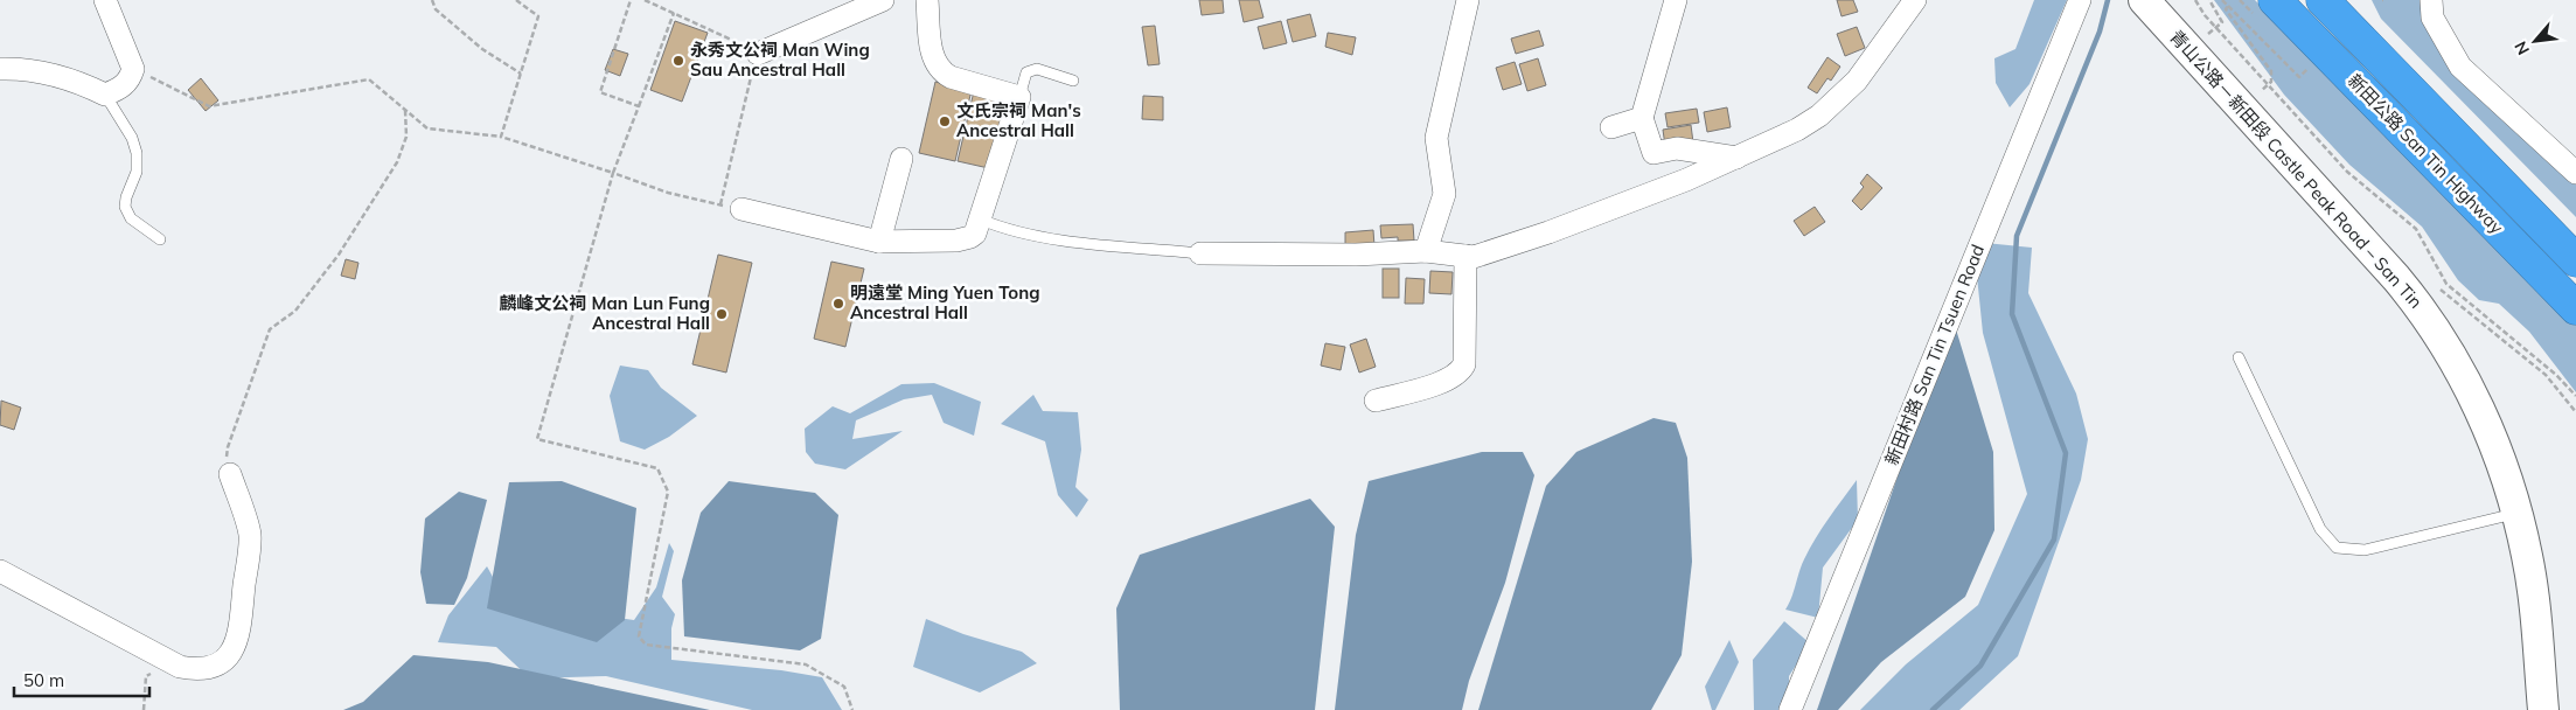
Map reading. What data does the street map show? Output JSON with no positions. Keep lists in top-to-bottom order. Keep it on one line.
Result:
{"streets":{"highway":["新田公路 San Tin Highway"],"main road":["青山公路－新田段 Castle Peak Road – San Tin"],"street":["新田村路 San Tin Tsuen Road"]},"places":["永秀文公祠 Man Wing Sau Ancestral Hall","文氏宗祠 Man's Ancestral Hall","明遠堂 Ming Yuen Tong Ancestral Hall","麟峰文公祠 Man Lun Fung Ancestral Hall"],"scale_bar":"50 m","north":"bottom left"}
